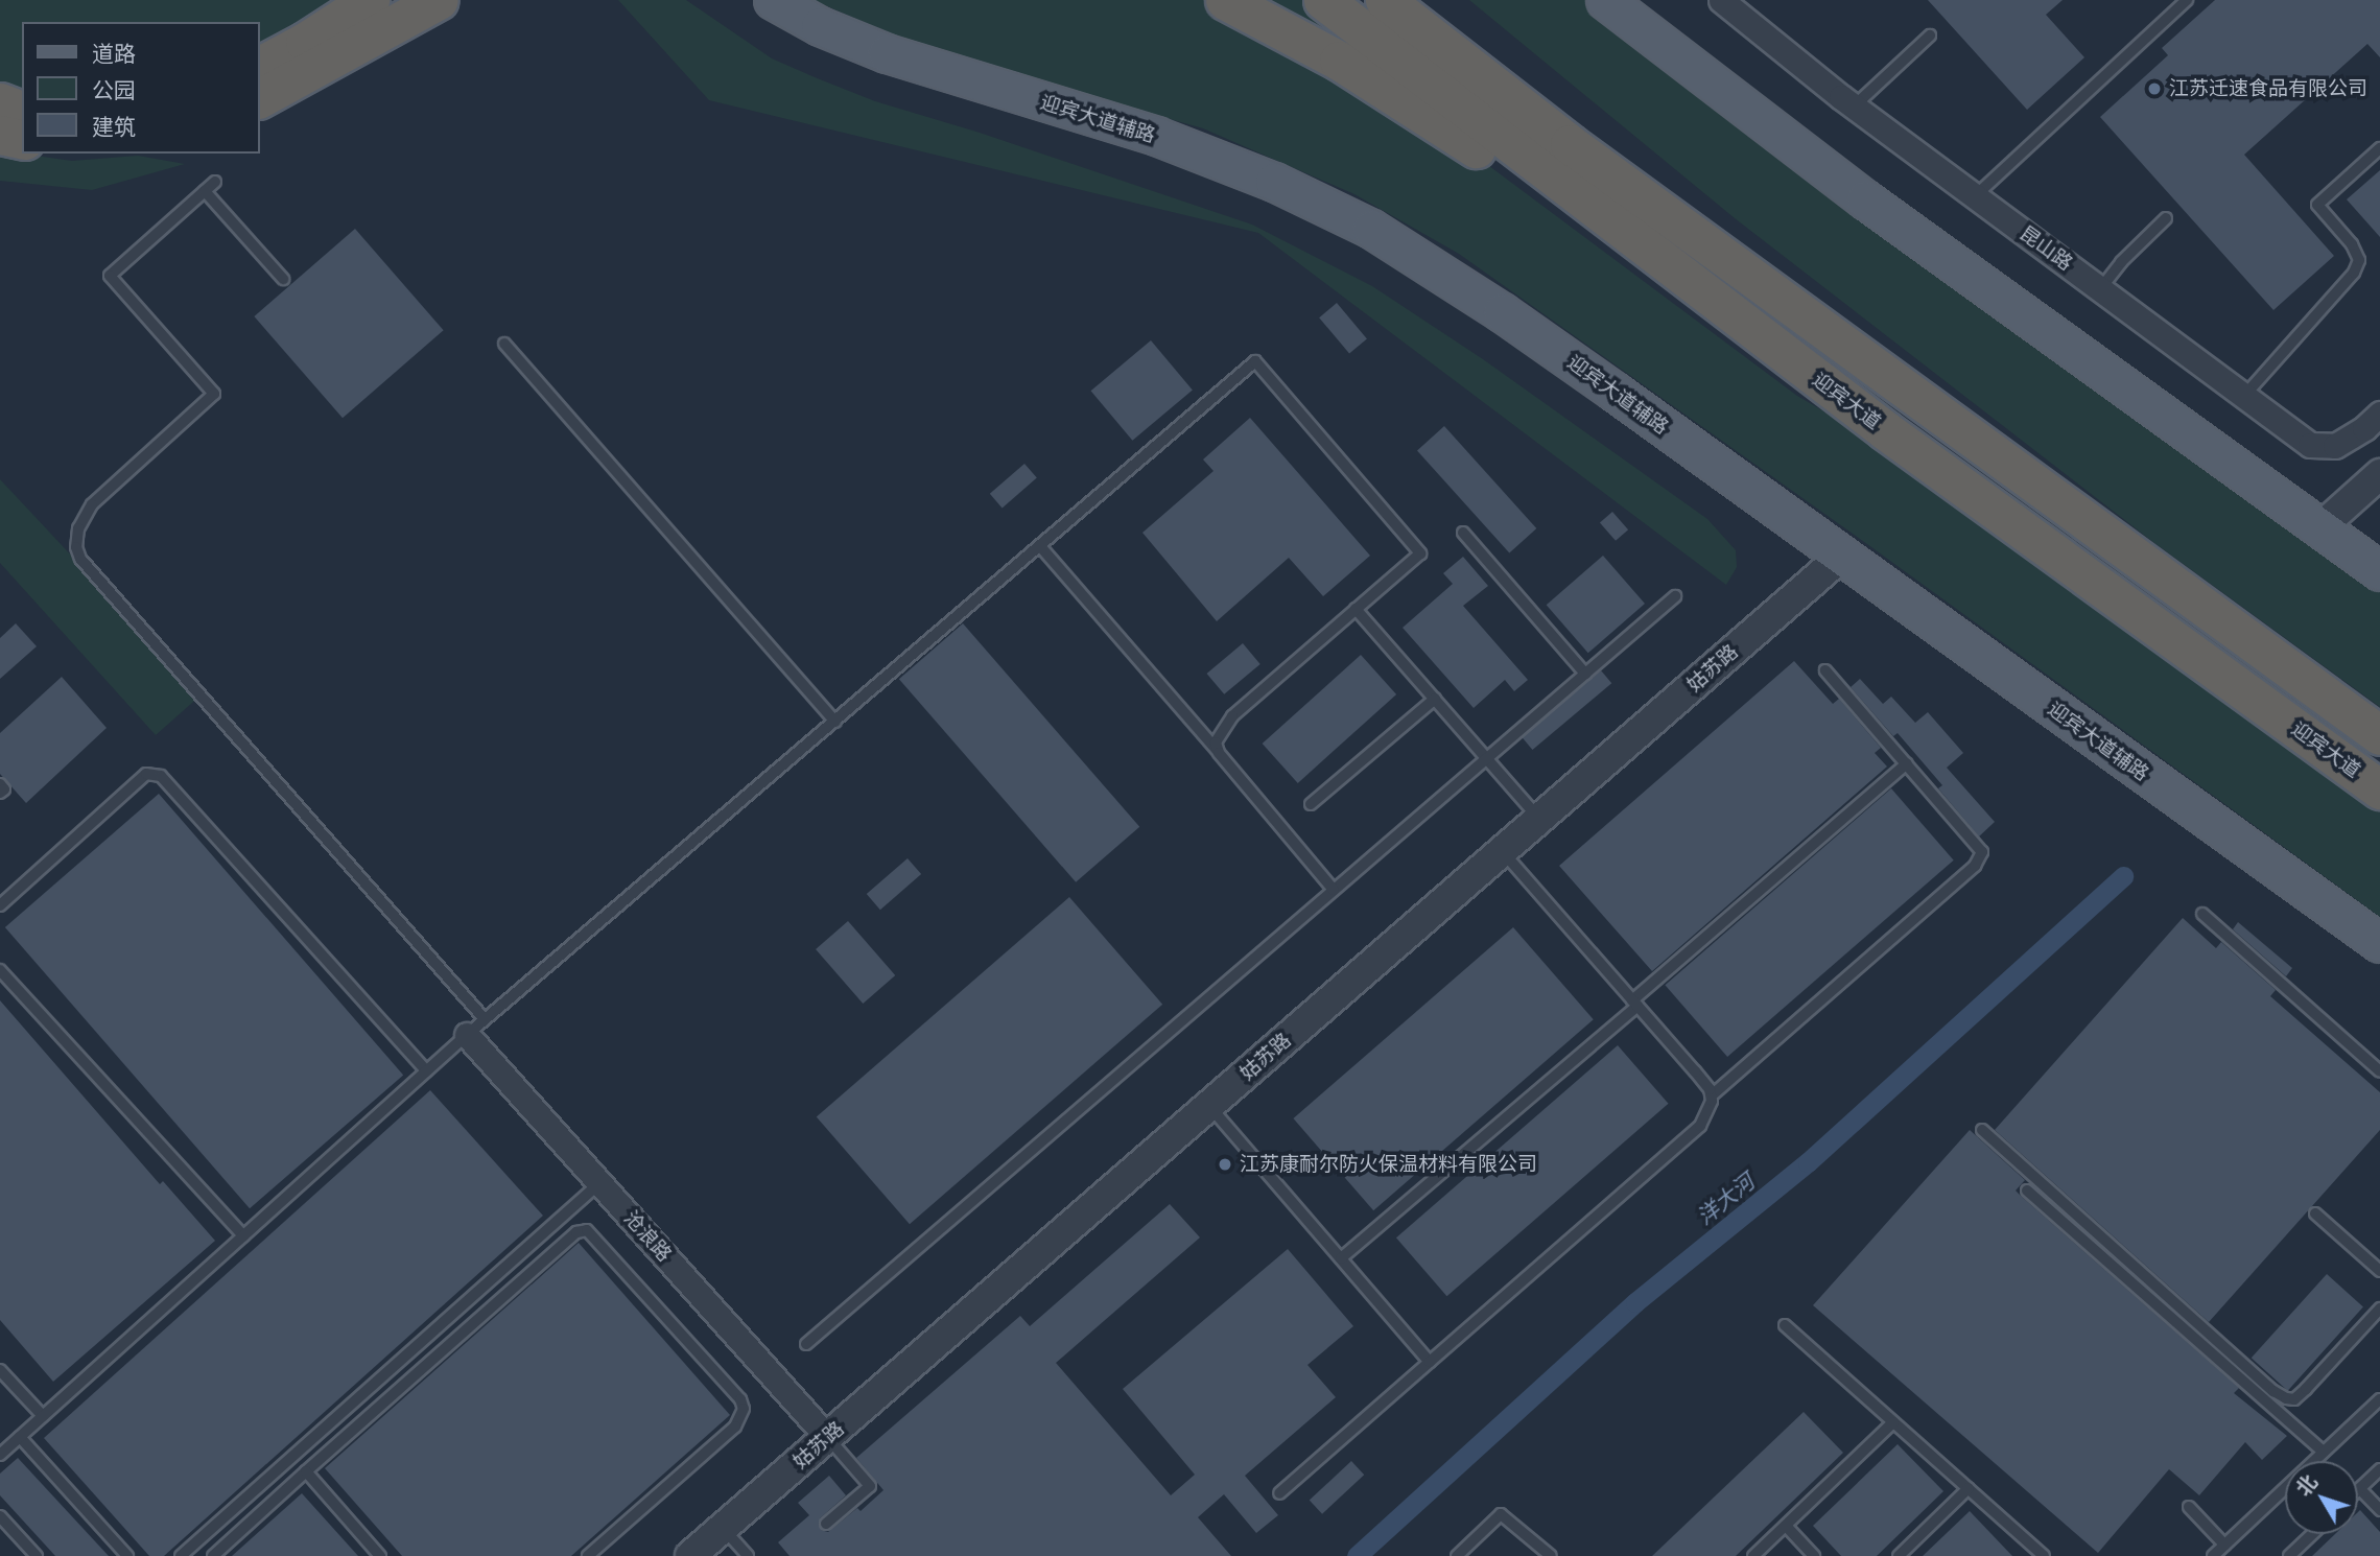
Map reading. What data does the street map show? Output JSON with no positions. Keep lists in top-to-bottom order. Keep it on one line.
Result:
{"streets":{"highway":["迎宾大道"],"main road":["迎宾大道辅路"],"street":["昆山路","姑苏路","沧浪路"]},"crossings":[["迎宾大道辅路","姑苏路"],["姑苏路","沧浪路"]],"water":["洋大河"],"places":["江苏迁速食品有限公司","江苏康耐尔防火保温材料有限公司"],"legend":["道路","公园","建筑"],"north":"top left"}
